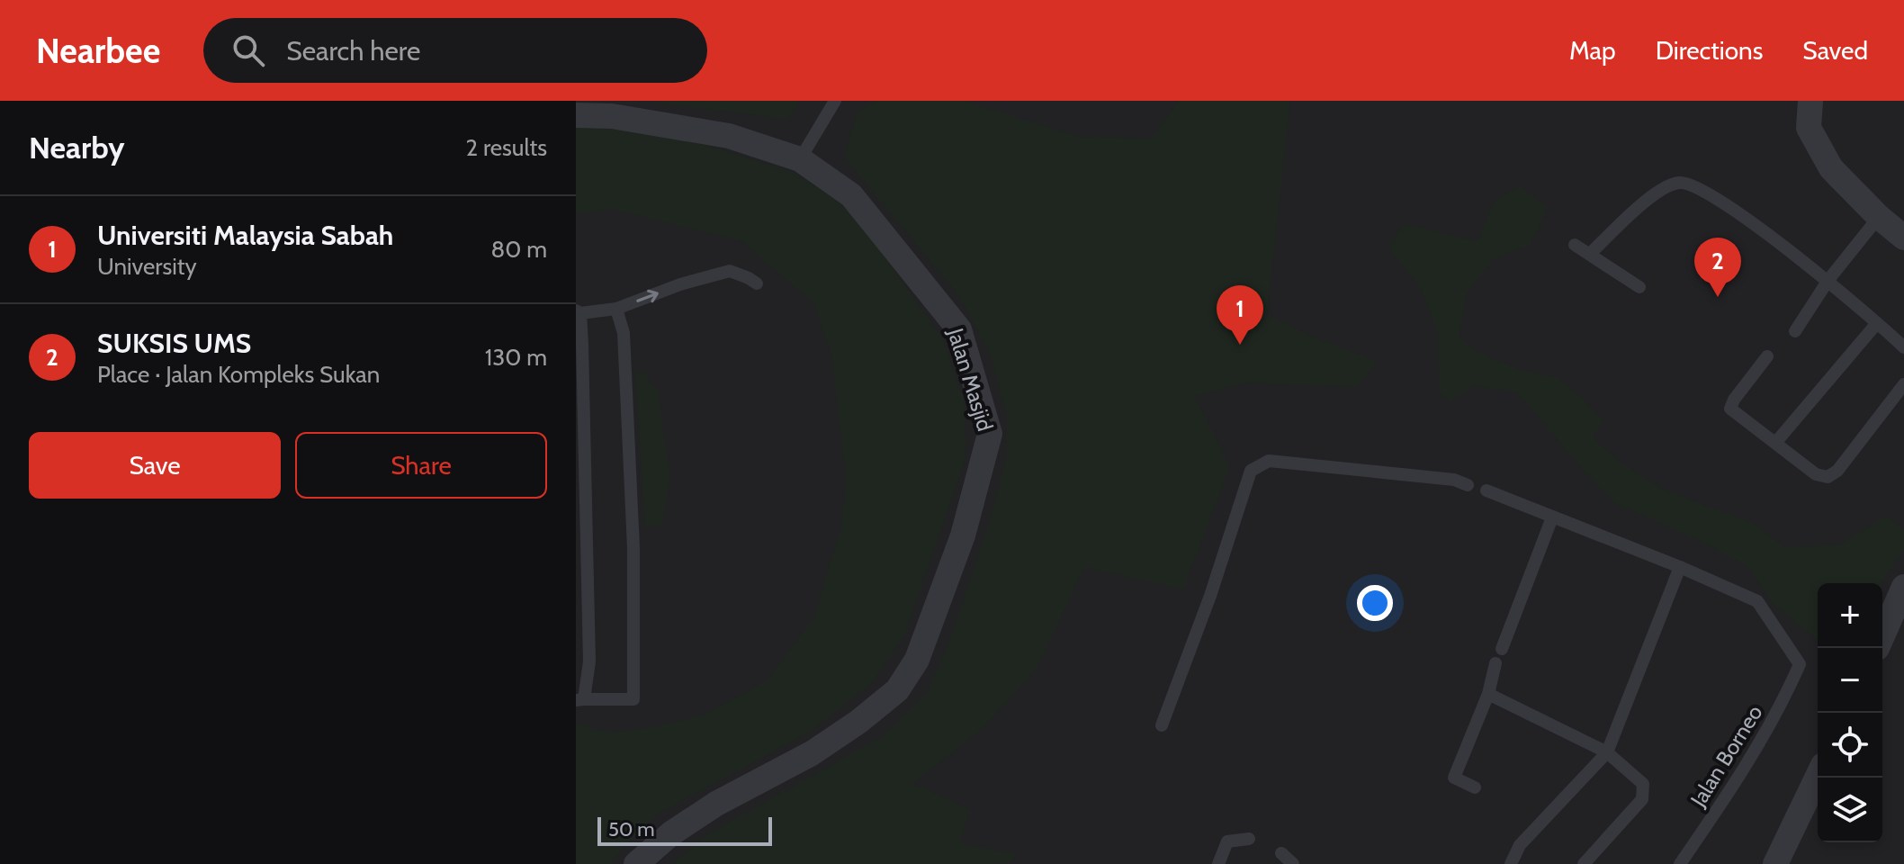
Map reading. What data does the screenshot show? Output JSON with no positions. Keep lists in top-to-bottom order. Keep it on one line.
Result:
{"streets":{"street":["Jalan Masjid"],"lane":["Jalan Borneo"]},"scale_bar":"50 m","page":{"header":"Nearbee","search":"Search here","nav":["Map","Directions","Saved"],"heading":["Nearby","2 results"],"list":[{"mark":"1","name":"Universiti Malaysia Sabah","note":"University","value":"80 m"},{"mark":"2","name":"SUKSIS UMS","note":"Place · Jalan Kompleks Sukan","value":"130 m"}],"pins":["2","1"],"buttons":["Save","Share"],"map_buttons":["+","−"],"scale":"50 m"}}
